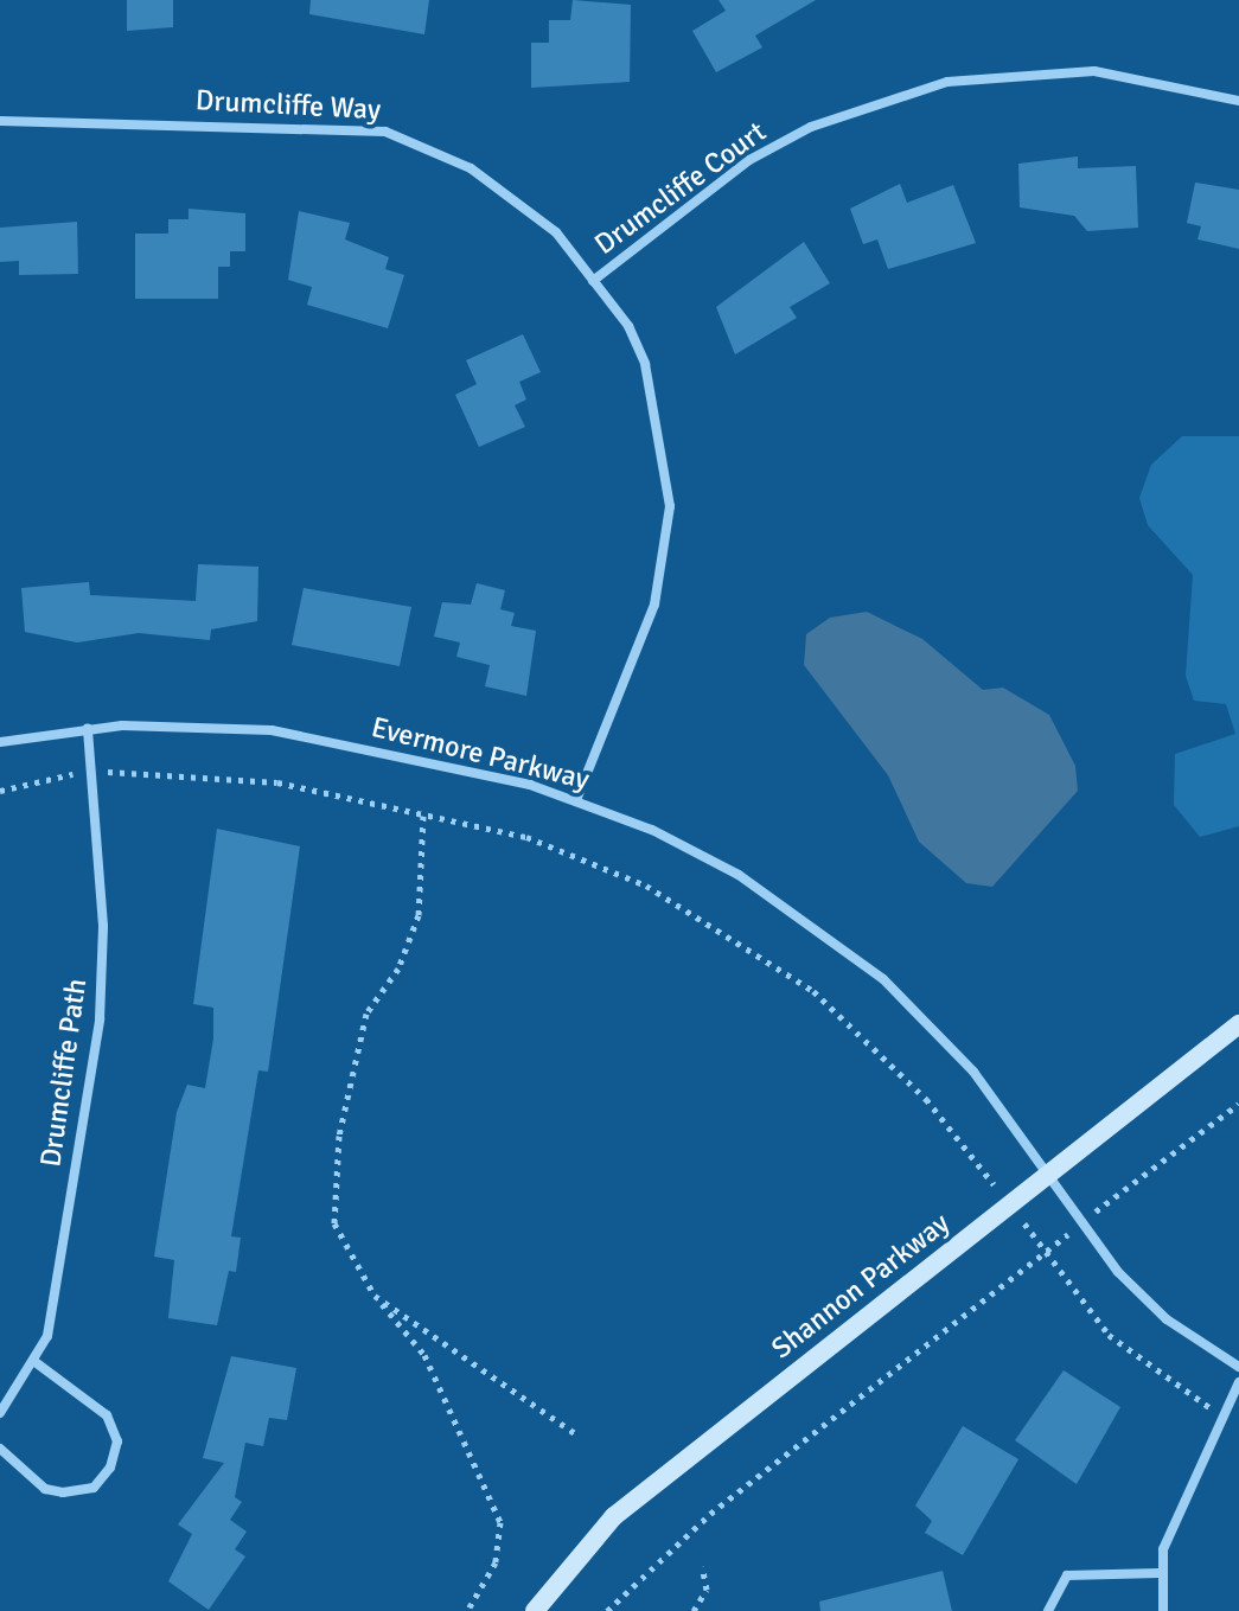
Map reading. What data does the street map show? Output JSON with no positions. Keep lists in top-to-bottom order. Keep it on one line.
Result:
{"streets":{"street":["Drumcliffe Way","Drumcliffe Court","Evermore Parkway","Drumcliffe Path","Shannon Parkway"]},"crossings":[["Drumcliffe Way","Drumcliffe Court"],["Drumcliffe Way","Evermore Parkway"],["Evermore Parkway","Drumcliffe Path"],["Evermore Parkway","Shannon Parkway"]]}
